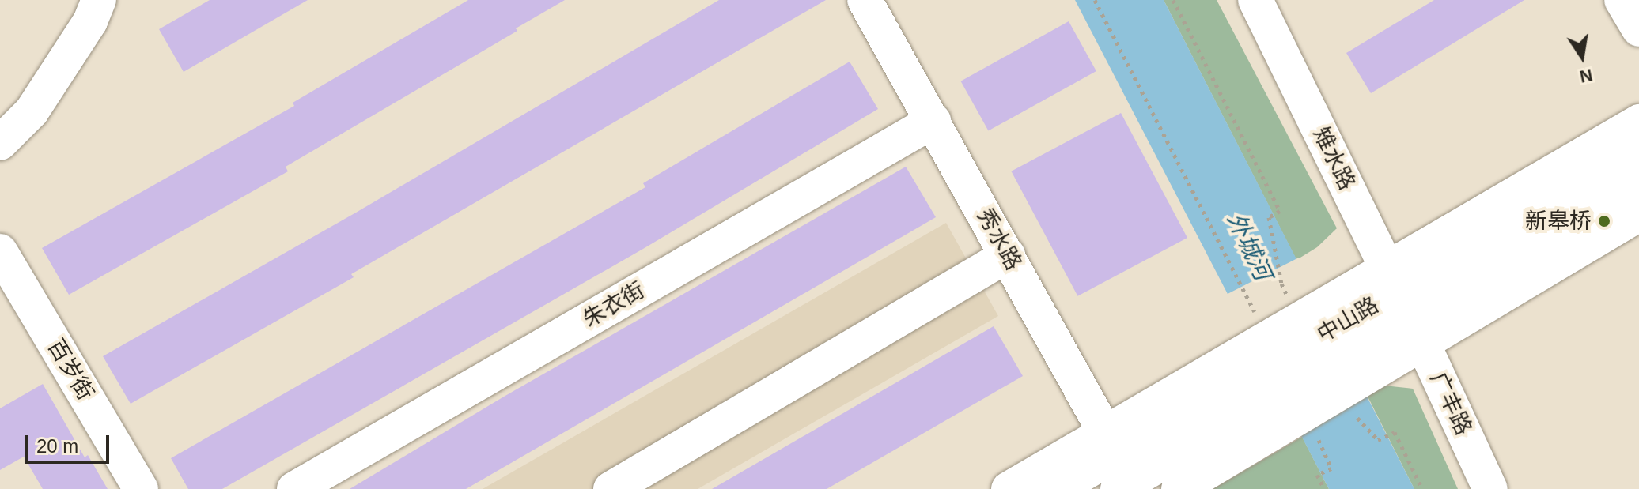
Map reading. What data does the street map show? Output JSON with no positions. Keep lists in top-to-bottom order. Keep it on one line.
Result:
{"streets":{"street":["雉水路","秀水路","朱衣街","中山路","百岁街","广丰路"]},"crossings":[["雉水路","中山路"],["雉水路","广丰路"],["秀水路","朱衣街"],["秀水路","中山路"],["中山路","广丰路"]],"water":["外城河"],"places":["新皋桥"],"scale_bar":"20 m","north":"bottom"}
